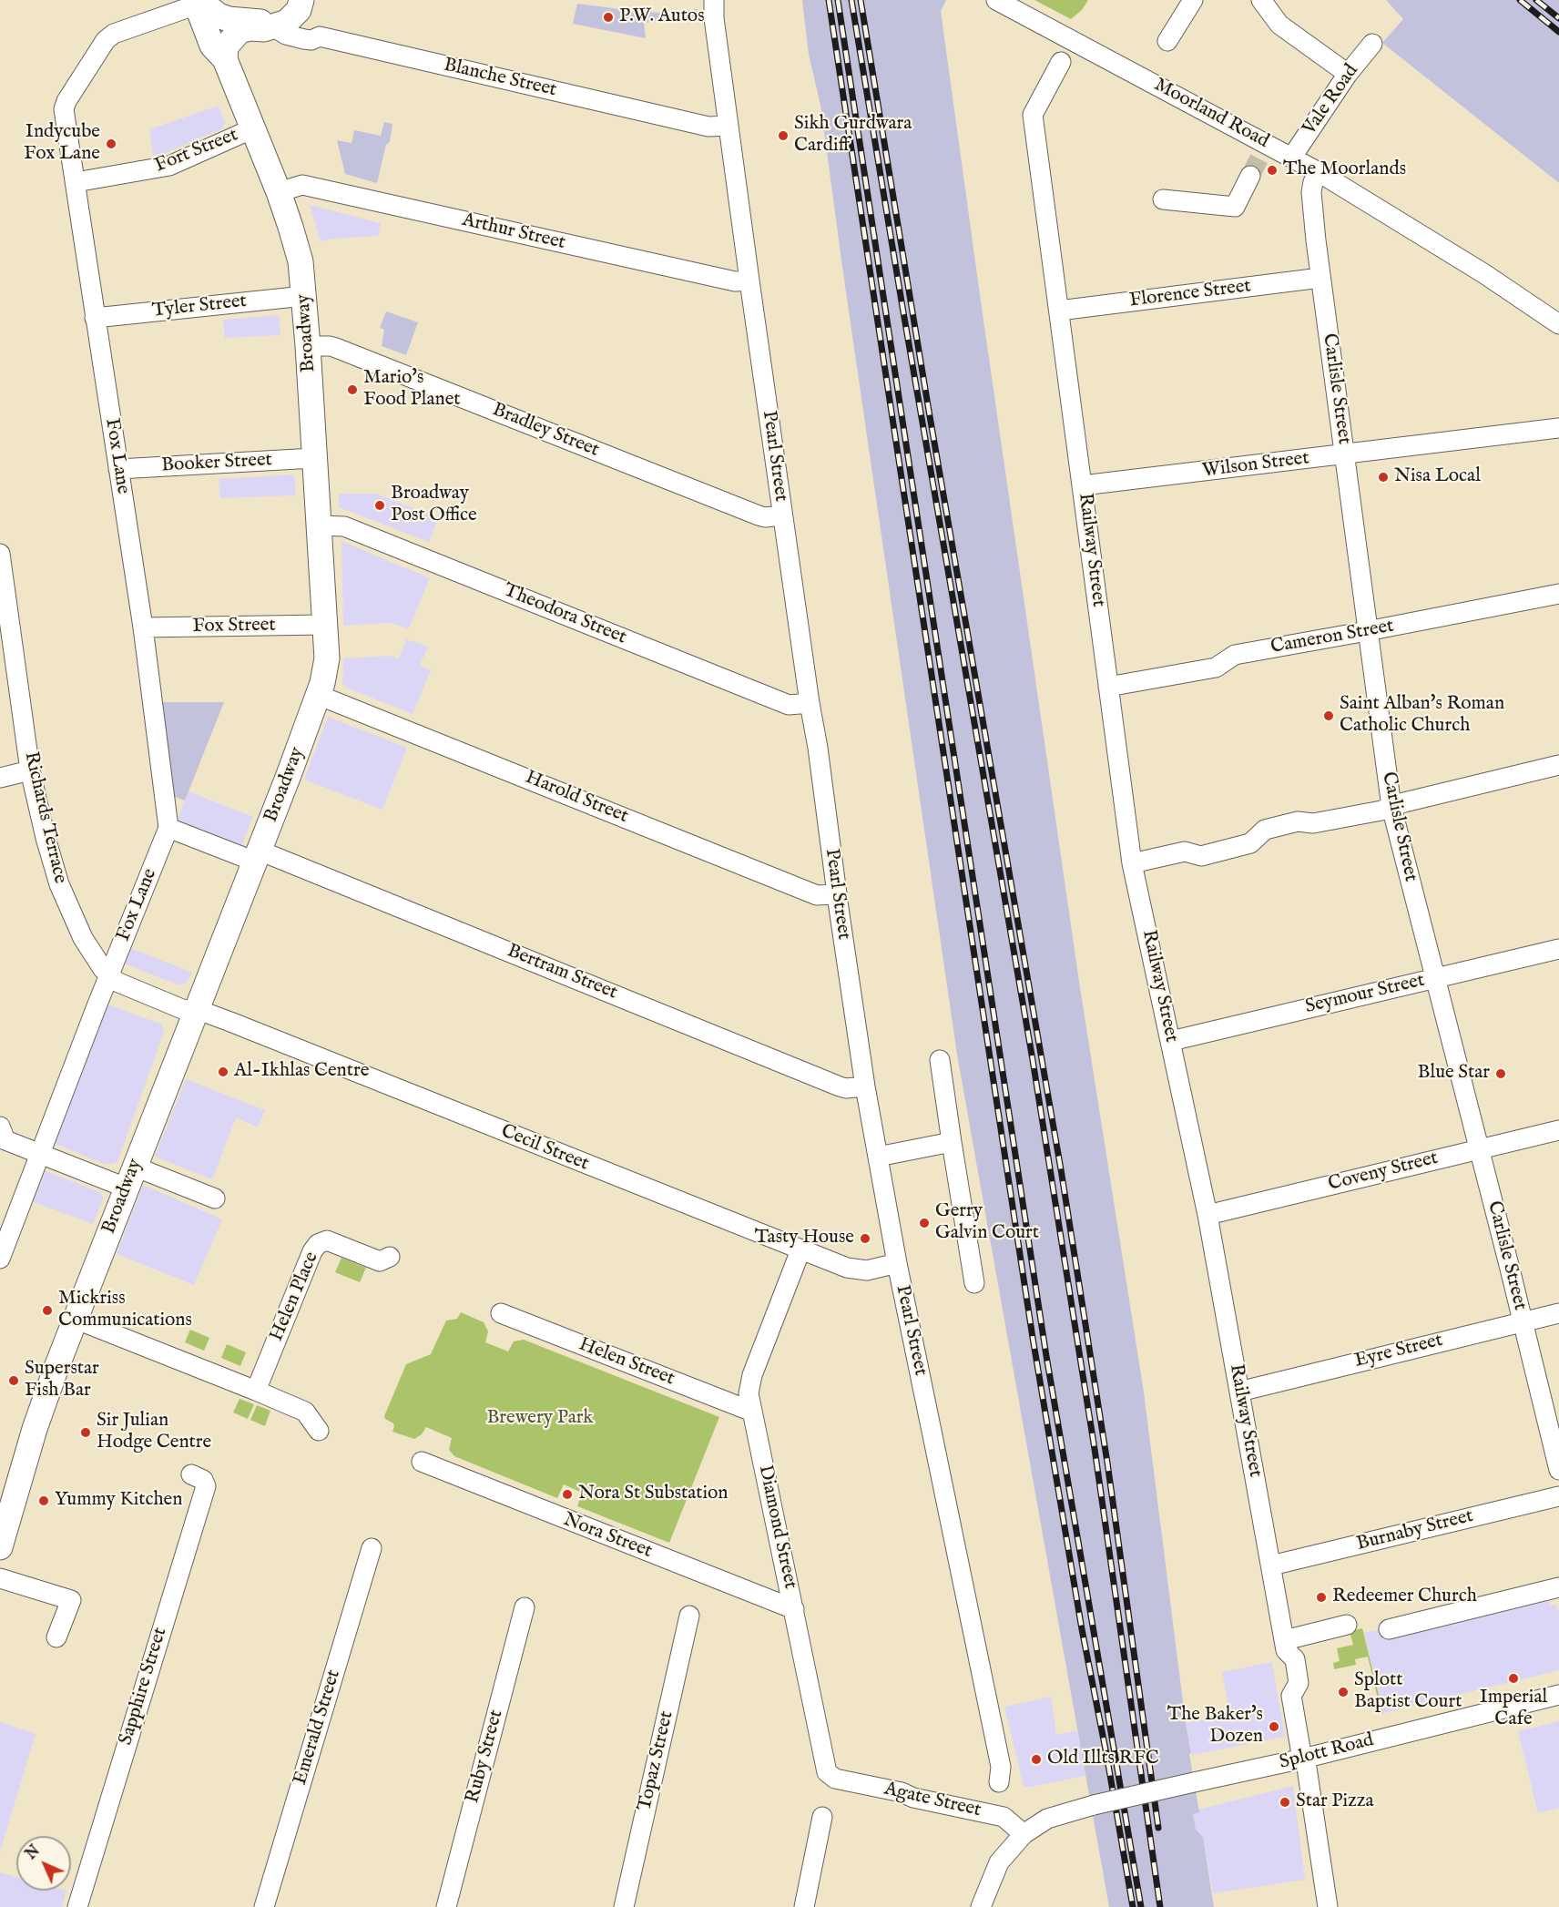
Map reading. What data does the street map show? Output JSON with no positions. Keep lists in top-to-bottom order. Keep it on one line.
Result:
{"streets":{"main road":["Blanche Street","Broadway"],"street":["Vale Road","Moorland Road","Fort Street","Arthur Street","Florence Street","Tyler Street","Carlisle Street","Bradley Street","Fox Lane","Pearl Street","Booker Street","Wilson Street","Railway Street","Theodora Street","Fox Street","Cameron Street","Harold Street","Richards Terrace","Bertram Street","Seymour Street","Cecil Street","Coveny Street","Helen Place","Eyre Street","Helen Street","Diamond Street","Burnaby Street","Nora Street","Sapphire Street","Emerald Street","Splott Road","Ruby Street","Topaz Street","Agate Street"]},"crossings":[["Blanche Street","Broadway"],["Blanche Street","Fox Lane"],["Blanche Street","Pearl Street"],["Vale Road","Moorland Road"],["Moorland Road","Carlisle Street"],["Fort Street","Broadway"],["Fort Street","Fox Lane"],["Arthur Street","Broadway"],["Arthur Street","Pearl Street"],["Florence Street","Carlisle Street"],["Florence Street","Railway Street"],["Tyler Street","Broadway"],["Tyler Street","Fox Lane"],["Broadway","Bradley Street"],["Broadway","Fox Lane"],["Broadway","Booker Street"],["Broadway","Theodora Street"],["Broadway","Fox Street"],["Broadway","Harold Street"],["Broadway","Richards Terrace"],["Broadway","Bertram Street"],["Broadway","Cecil Street"],["Carlisle Street","Wilson Street"],["Carlisle Street","Cameron Street"],["Carlisle Street","Seymour Street"],["Carlisle Street","Coveny Street"],["Carlisle Street","Eyre Street"],["Bradley Street","Pearl Street"],["Fox Lane","Booker Street"],["Fox Lane","Fox Street"],["Fox Lane","Richards Terrace"],["Fox Lane","Bertram Street"],["Pearl Street","Theodora Street"],["Pearl Street","Harold Street"],["Pearl Street","Bertram Street"],["Pearl Street","Cecil Street"],["Wilson Street","Railway Street"],["Railway Street","Cameron Street"],["Railway Street","Seymour Street"],["Railway Street","Coveny Street"],["Railway Street","Eyre Street"],["Railway Street","Burnaby Street"],["Railway Street","Splott Road"],["Richards Terrace","Cecil Street"],["Cecil Street","Diamond Street"],["Helen Street","Diamond Street"],["Diamond Street","Nora Street"],["Diamond Street","Agate Street"],["Splott Road","Agate Street"]],"parks":["Brewery Park"],"places":["P.W. Autos","Sikh Gurdwara Cardiff","Indycube Fox Lane","The Moorlands","Mario's Food Planet","Nisa Local","Broadway Post Office","Saint Alban's Roman Catholic Church","Al-Ikhlas Centre","Blue Star","Gerry Galvin Court","Tasty House","Mickriss Communications","Superstar Fish Bar","Sir Julian Hodge Centre","Nora St Substation","Yummy Kitchen","Redeemer Church","Imperial Cafe","Splott Baptist Court","The Baker's Dozen","Old Illts RFC","Star Pizza"],"north":"top left"}
